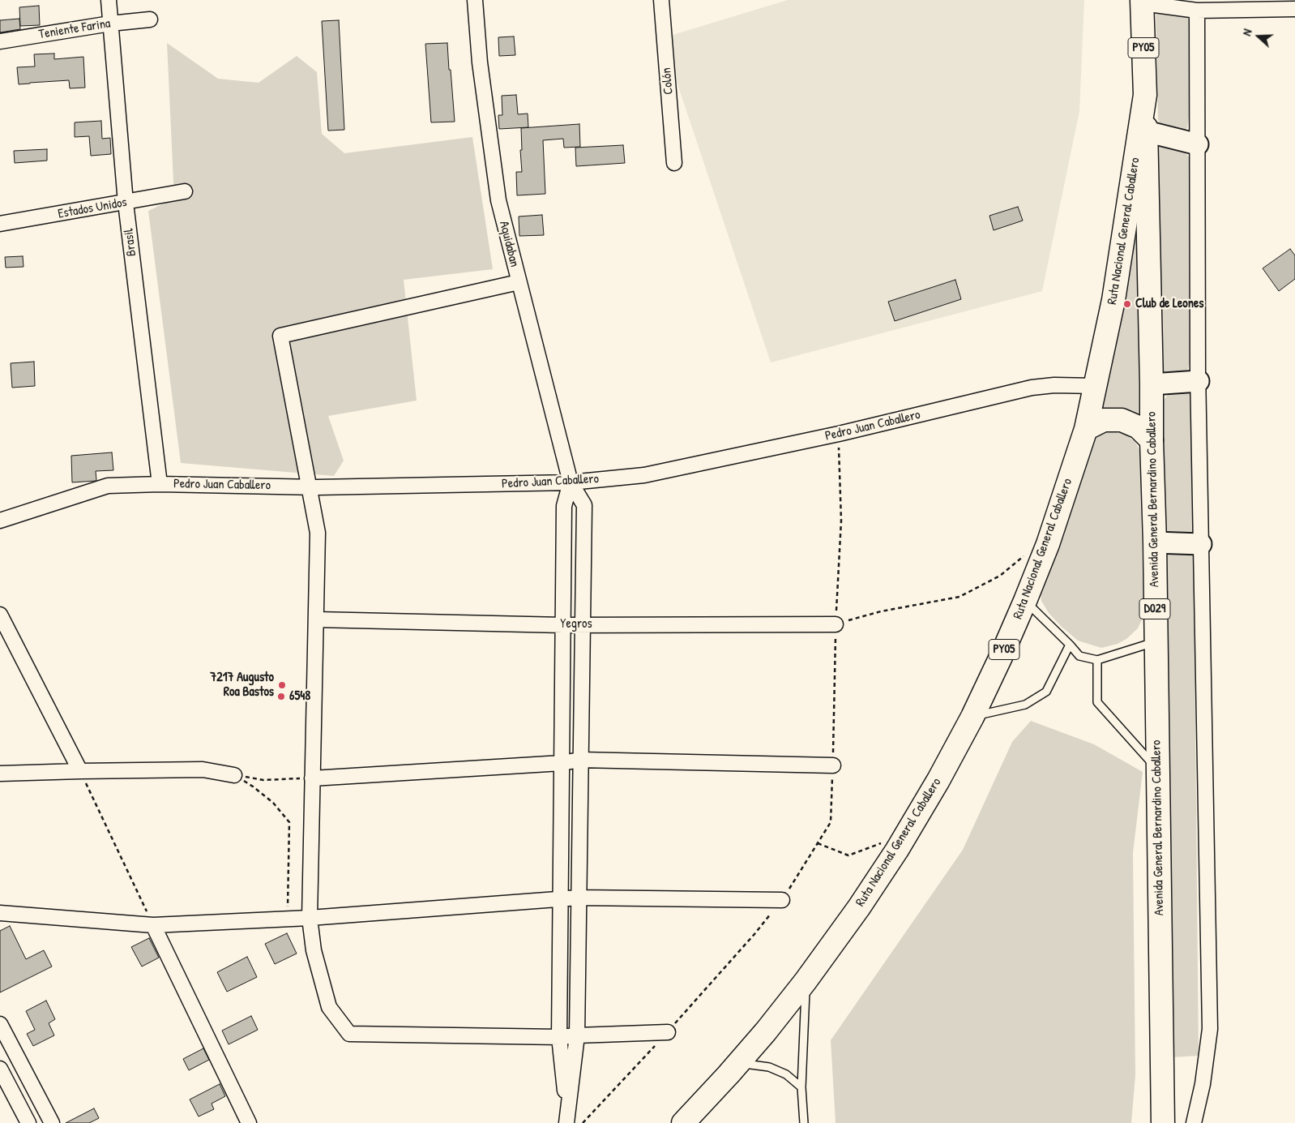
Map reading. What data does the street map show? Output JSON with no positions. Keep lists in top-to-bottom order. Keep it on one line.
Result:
{"streets":{"main road":["PY05","Ruta Nacional General Caballero","Avenida General Bernardino Caballero","D029"],"street":["Teniente Farina","Colón","Estados Unidos","Brasil","Aquidaban","Pedro Juan Caballero","Yegros"]},"crossings":[["Teniente Farina","Brasil"],["Estados Unidos","Brasil"],["Ruta Nacional General Caballero","Pedro Juan Caballero"],["Ruta Nacional General Caballero","Avenida General Bernardino Caballero"],["Brasil","Pedro Juan Caballero"],["Aquidaban","Pedro Juan Caballero"]],"places":["Club de Leones","7217 Augusto Roa Bastos","6548"],"north":"left"}
